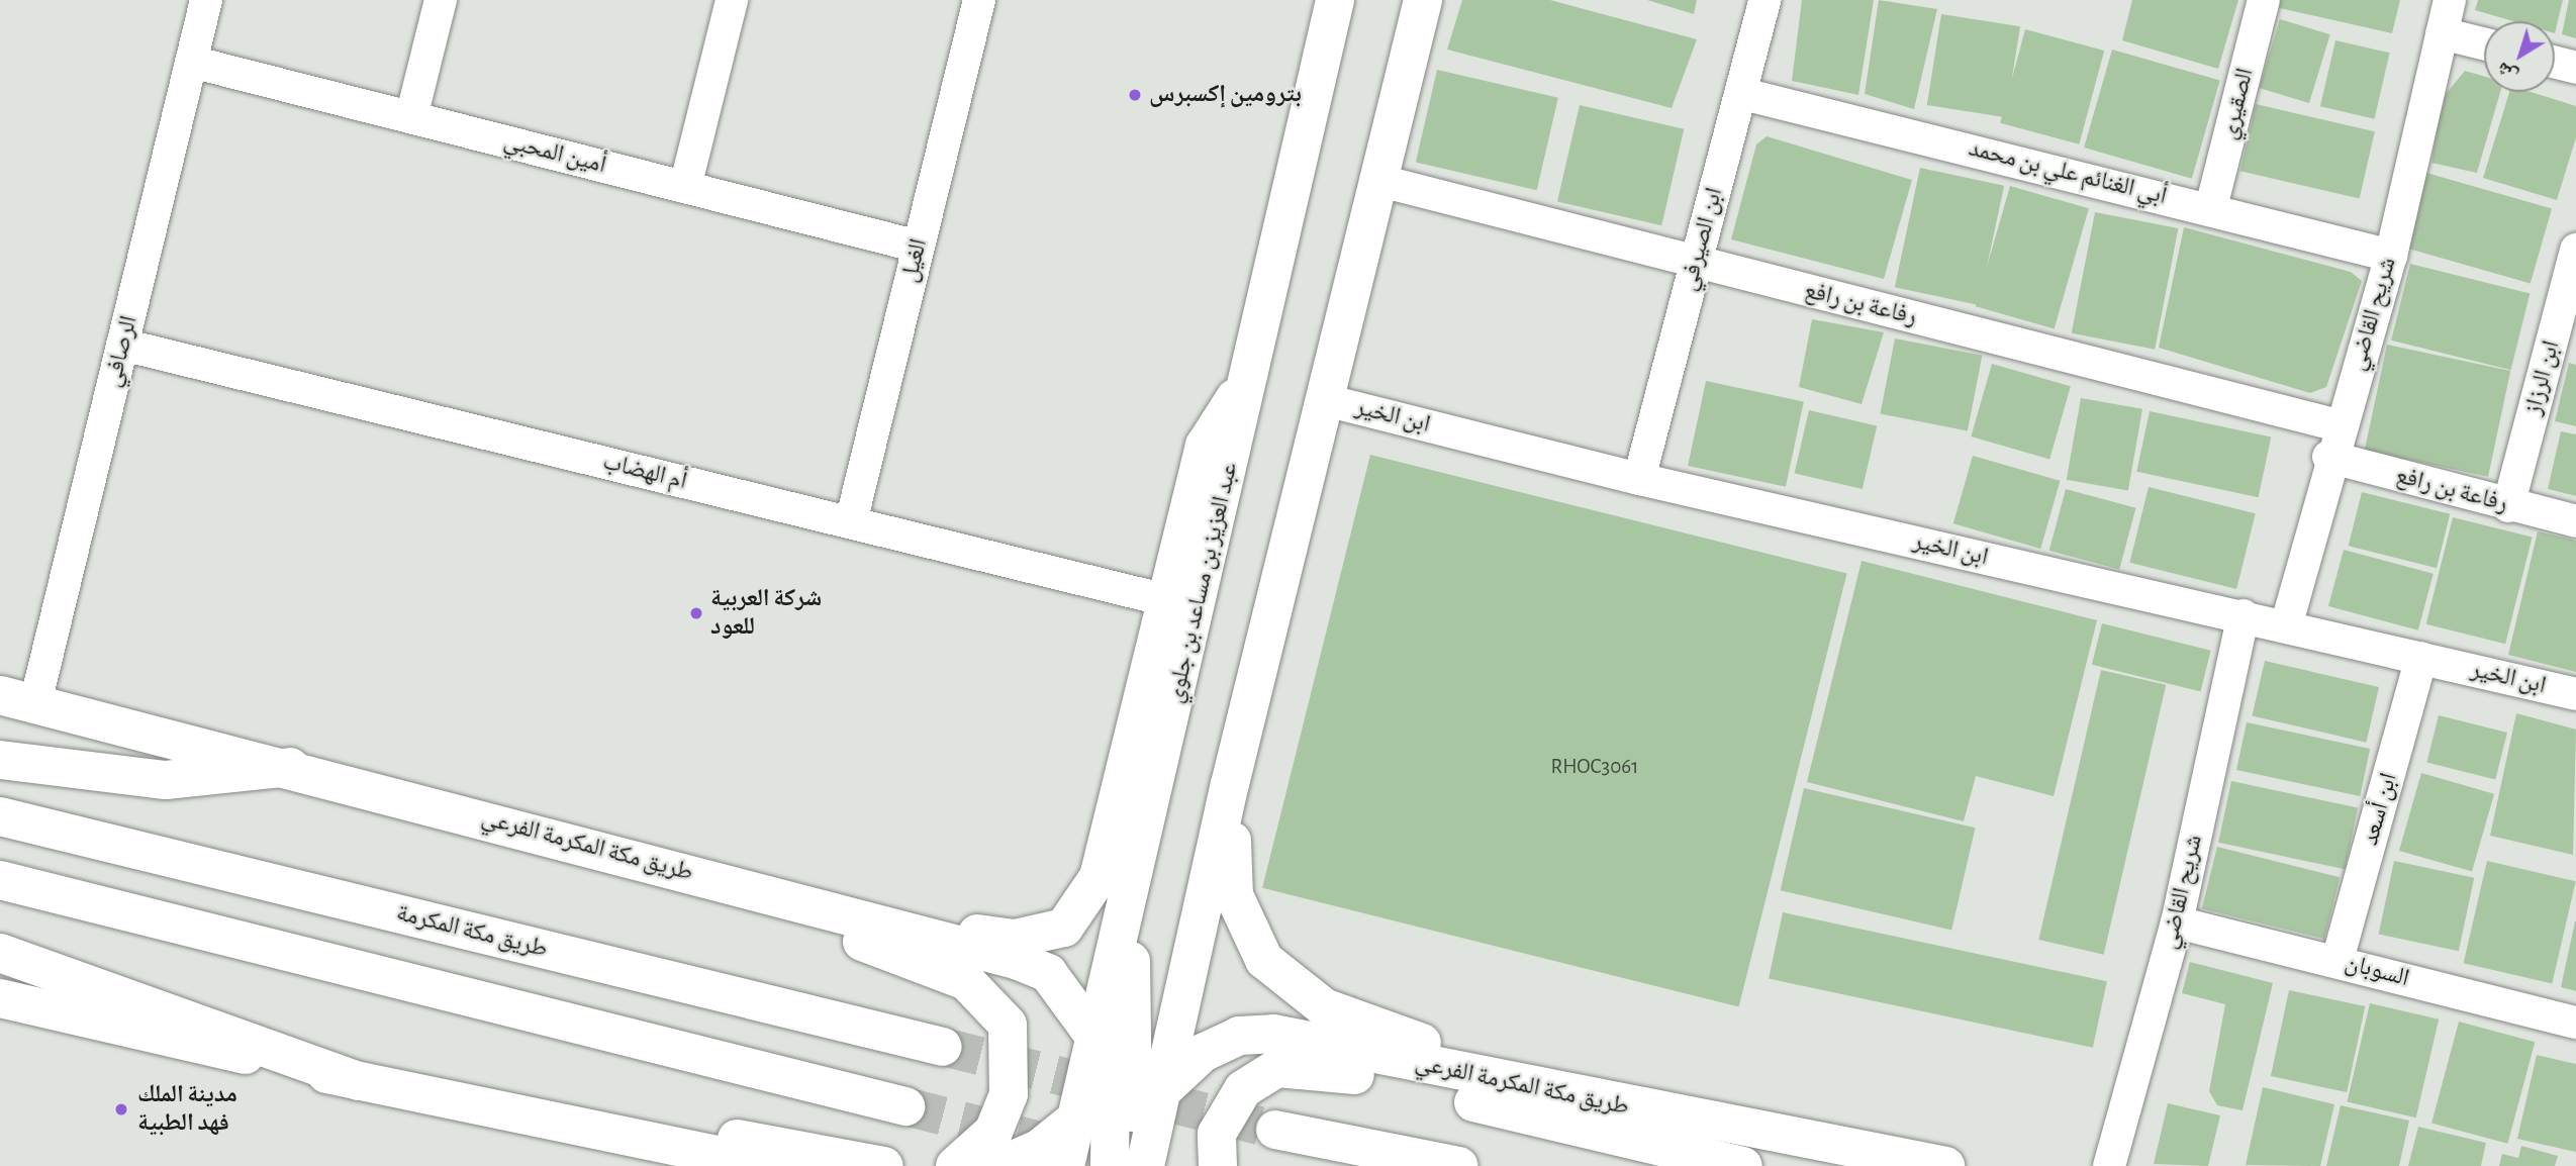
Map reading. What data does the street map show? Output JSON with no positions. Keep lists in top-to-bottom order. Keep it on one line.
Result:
{"streets":{"main road":["عبد العزيز بن مساعد بن جلوي","طريق مكة المكرمة الفرعي","طريق مكة المكرمة"],"street":["الصقيري","أمين المحبي","أبي الغنائم علي بن محمد","ابن الصيرفي","الغيل","رفاعة بن رافع","شريح القاضي","الرصافي","ابن الرزاز","ابن الخير","أم الهضاب","ابن أسعد","السوبان"]},"crossings":[["الصقيري","أبي الغنائم علي بن محمد"],["أمين المحبي","الغيل"],["أمين المحبي","الرصافي"],["أبي الغنائم علي بن محمد","ابن الصيرفي"],["أبي الغنائم علي بن محمد","شريح القاضي"],["ابن الصيرفي","رفاعة بن رافع"],["ابن الصيرفي","ابن الخير"],["الغيل","أم الهضاب"],["رفاعة بن رافع","شريح القاضي"],["رفاعة بن رافع","ابن الرزاز"],["شريح القاضي","ابن الخير"],["شريح القاضي","السوبان"],["الرصافي","أم الهضاب"],["الرصافي","طريق مكة المكرمة الفرعي"],["ابن الخير","ابن أسعد"],["عبد العزيز بن مساعد بن جلوي","طريق مكة المكرمة الفرعي"],["ابن أسعد","السوبان"]],"places":["بترومين إكسبرس","شركة العربية للعود","مدينة الملك فهد الطبية"],"house_numbers":["RHOC3061"],"north":"bottom left"}
